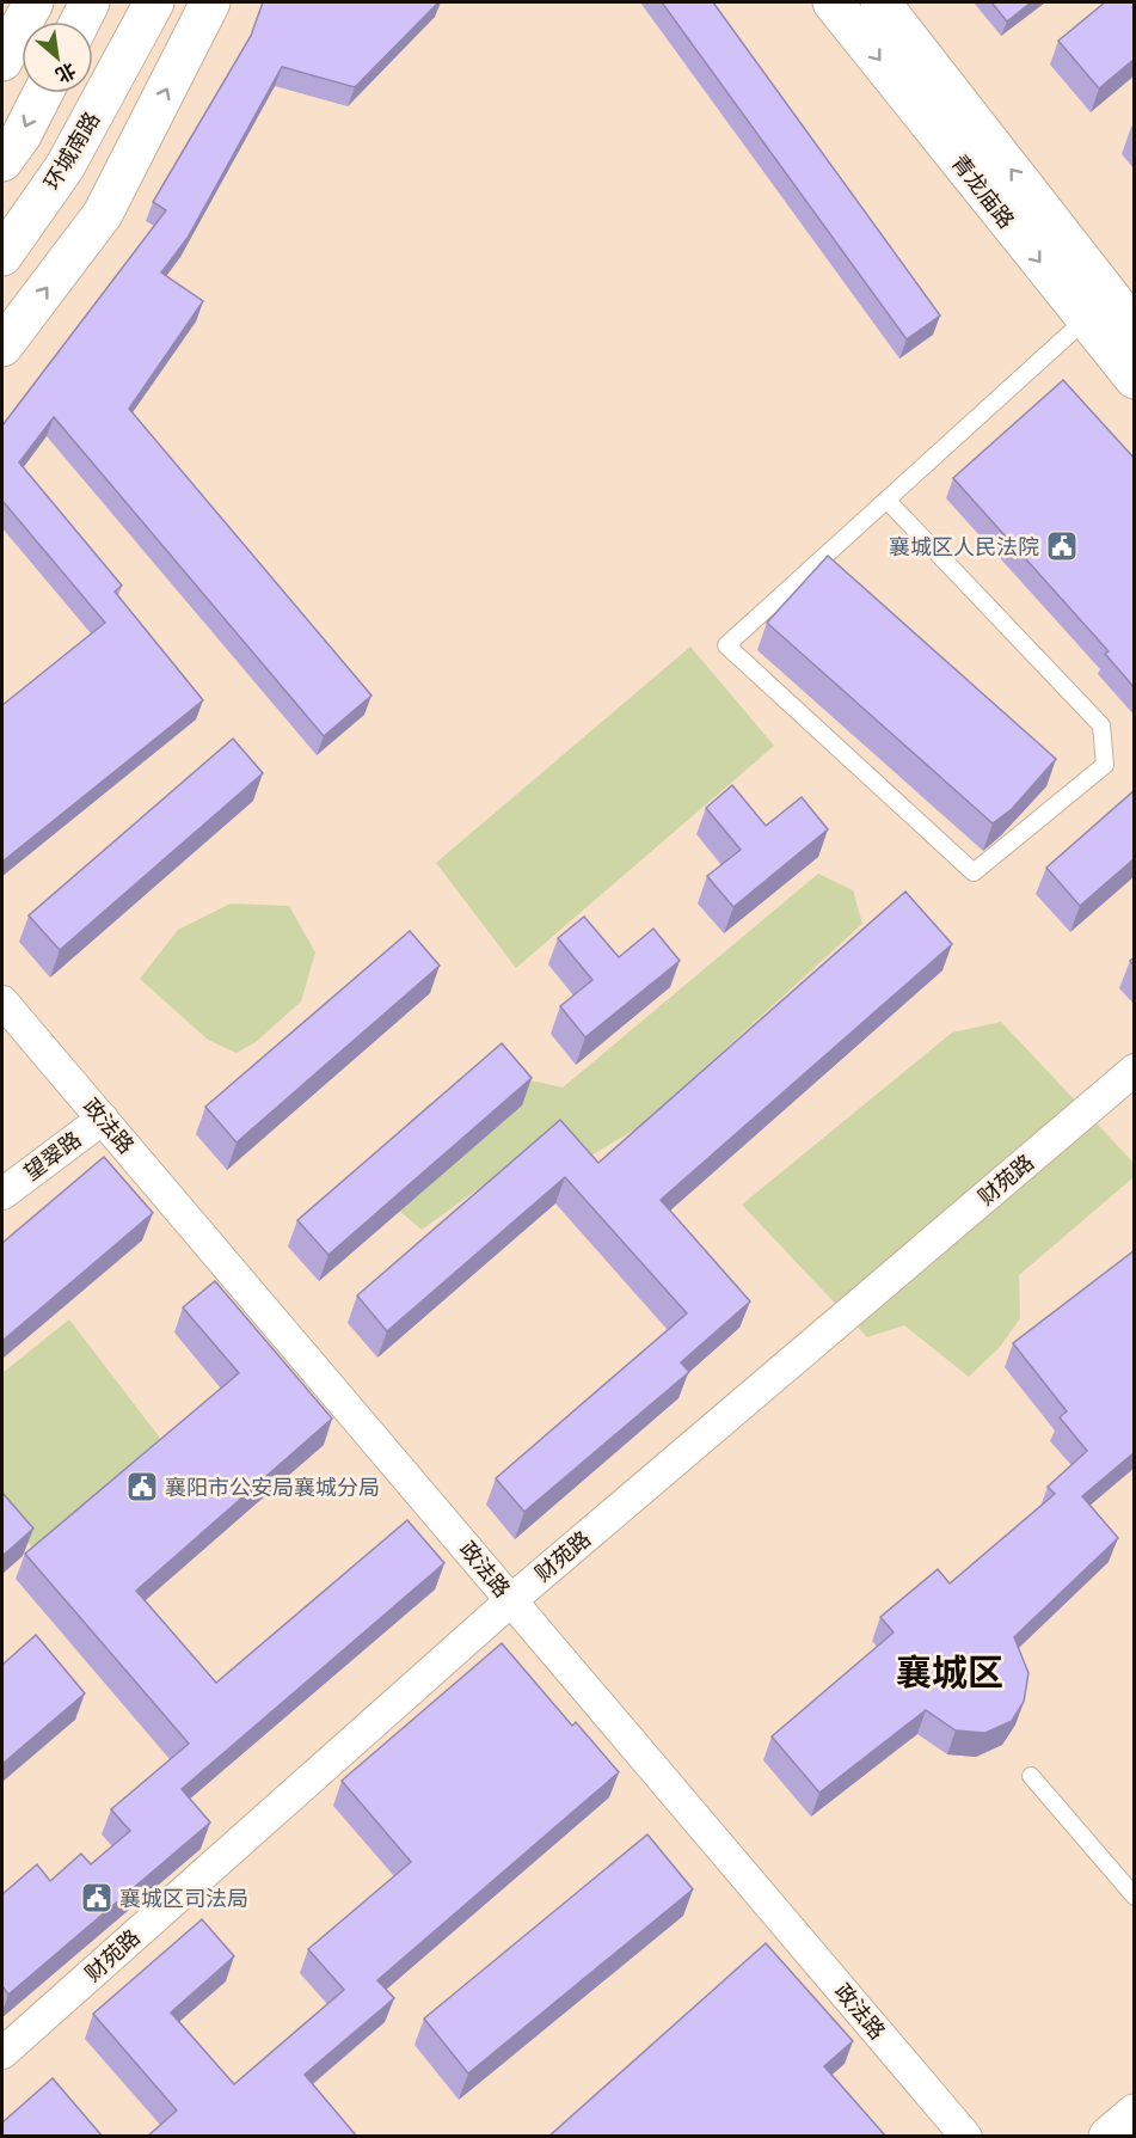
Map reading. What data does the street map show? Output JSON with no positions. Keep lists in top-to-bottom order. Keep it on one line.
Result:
{"streets":{"main road":["环城南路","青龙庙路"],"street":["政法路","望翠路","财苑路"]},"crossings":[["政法路","望翠路"],["政法路","财苑路"]],"districts":["襄城区"],"places":{"public building":["襄城区人民法院","襄阳市公安局襄城分局","襄城区司法局"]},"north":"bottom right"}
